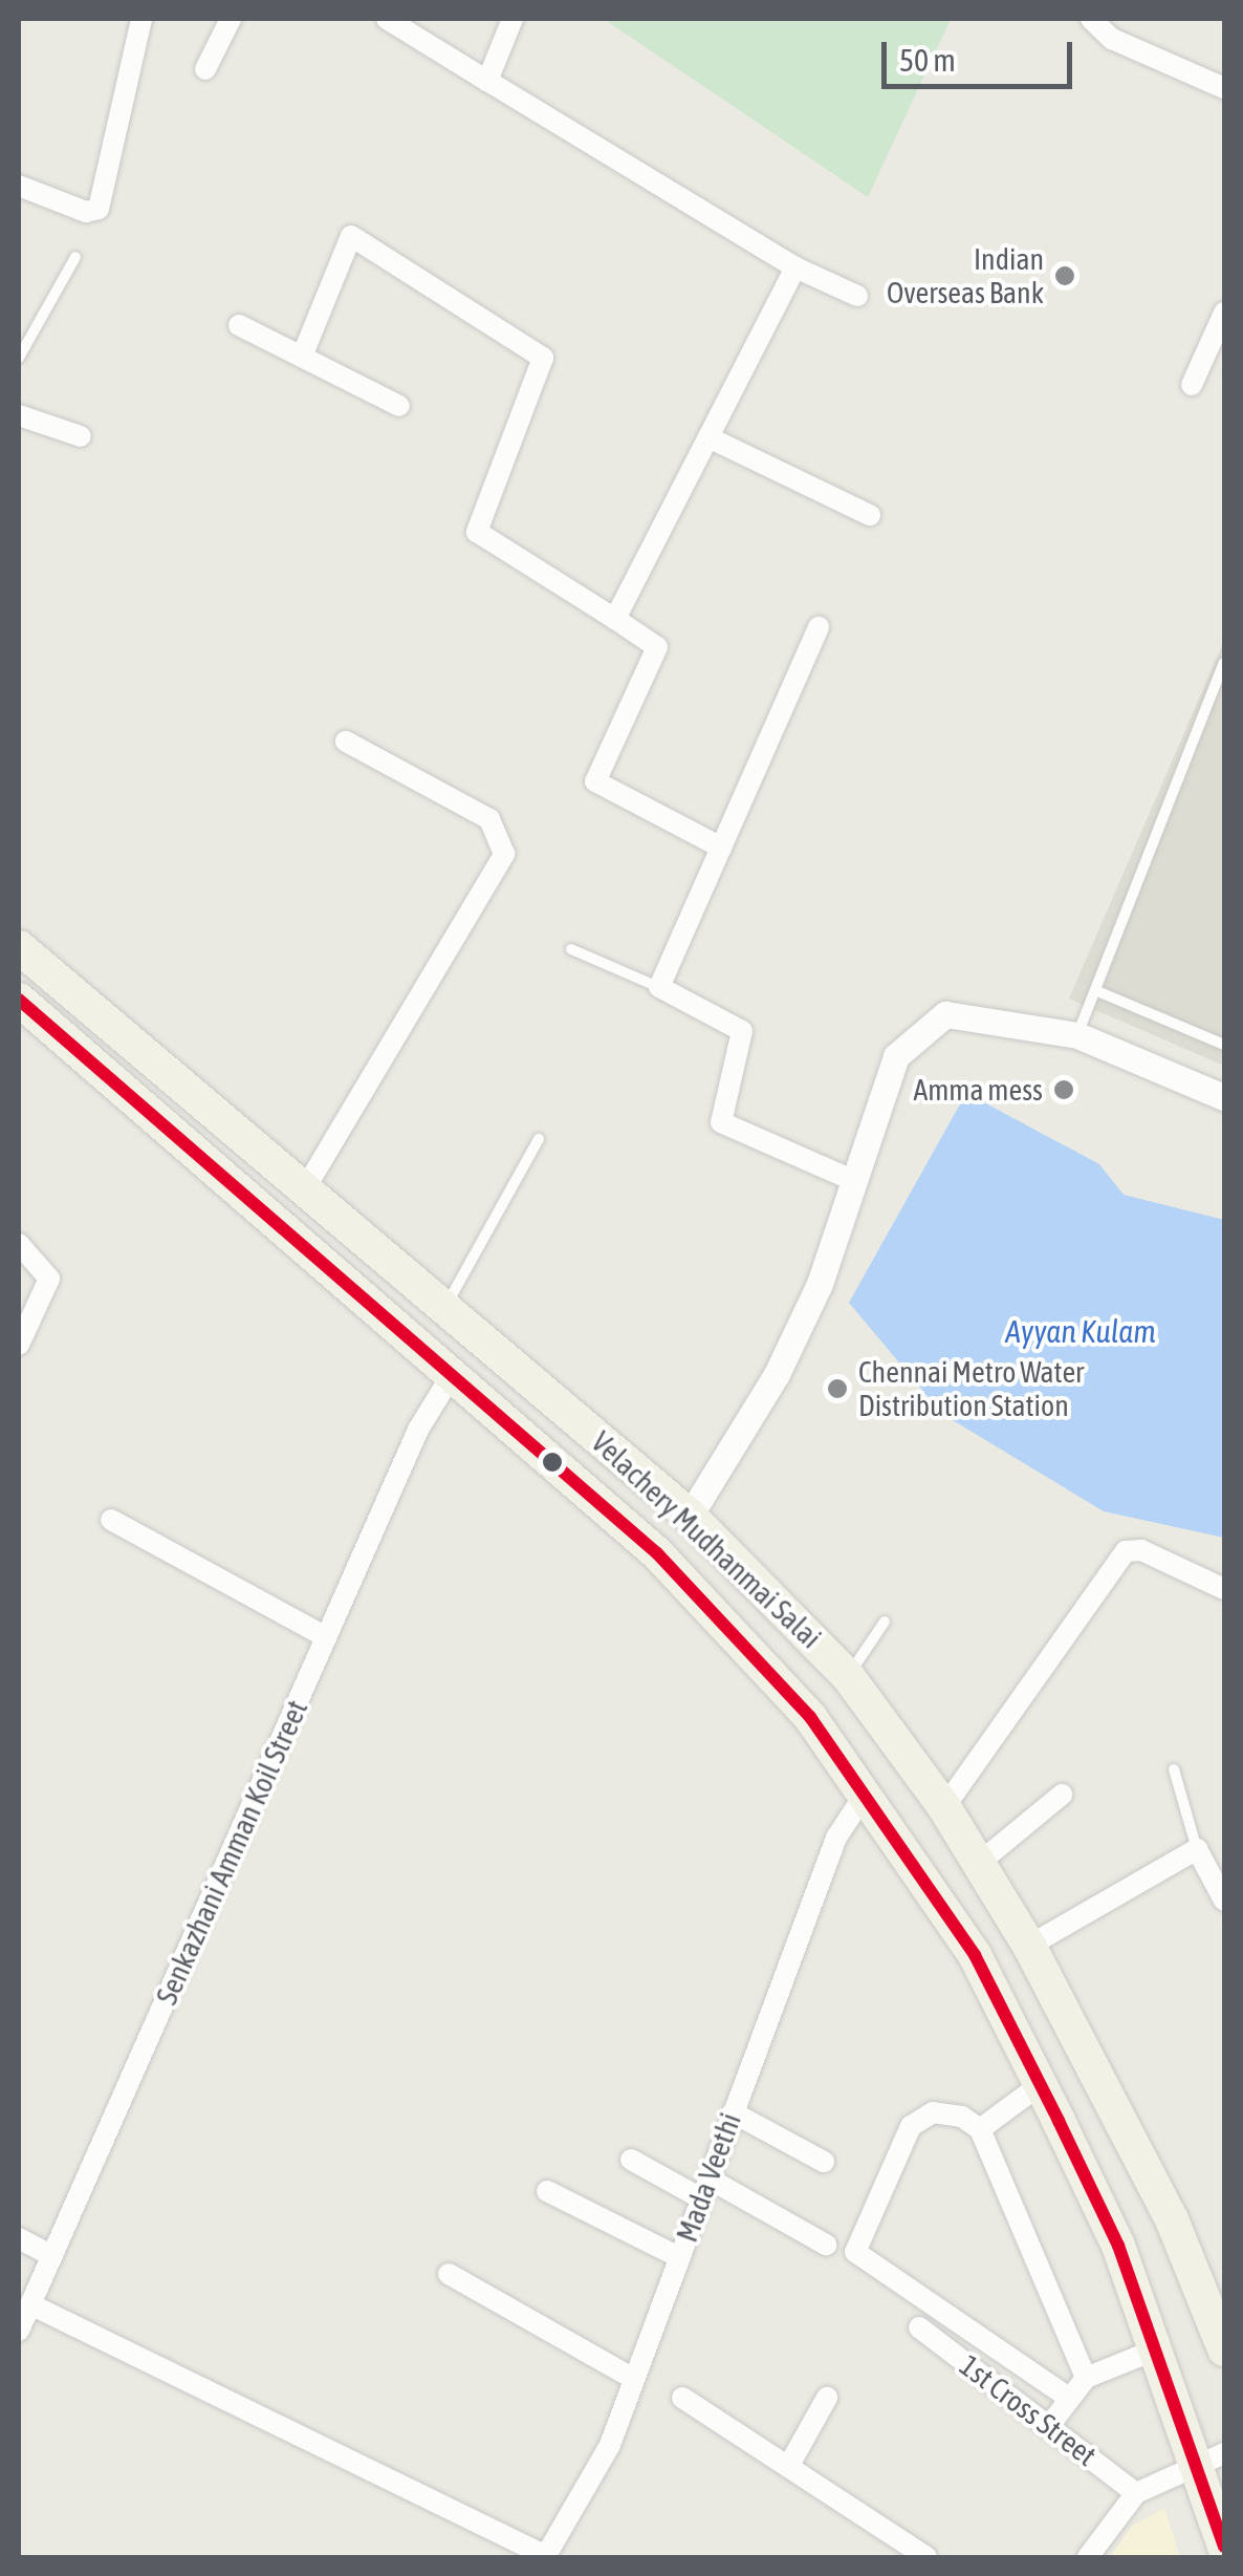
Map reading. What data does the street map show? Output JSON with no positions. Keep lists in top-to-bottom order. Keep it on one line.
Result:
{"streets":{"main road":["Velachery Mudhanmai Salai"],"street":["Senkazhani Amman Koil Street","Mada Veethi","1st Cross Street"]},"crossings":[["Velachery Mudhanmai Salai","Senkazhani Amman Koil Street"],["Velachery Mudhanmai Salai","Mada Veethi"]],"water":["Ayyan Kulam"],"places":["Indian Overseas Bank","Amma mess","Chennai Metro Water Distribution Station"],"scale_bar":"50 m"}
